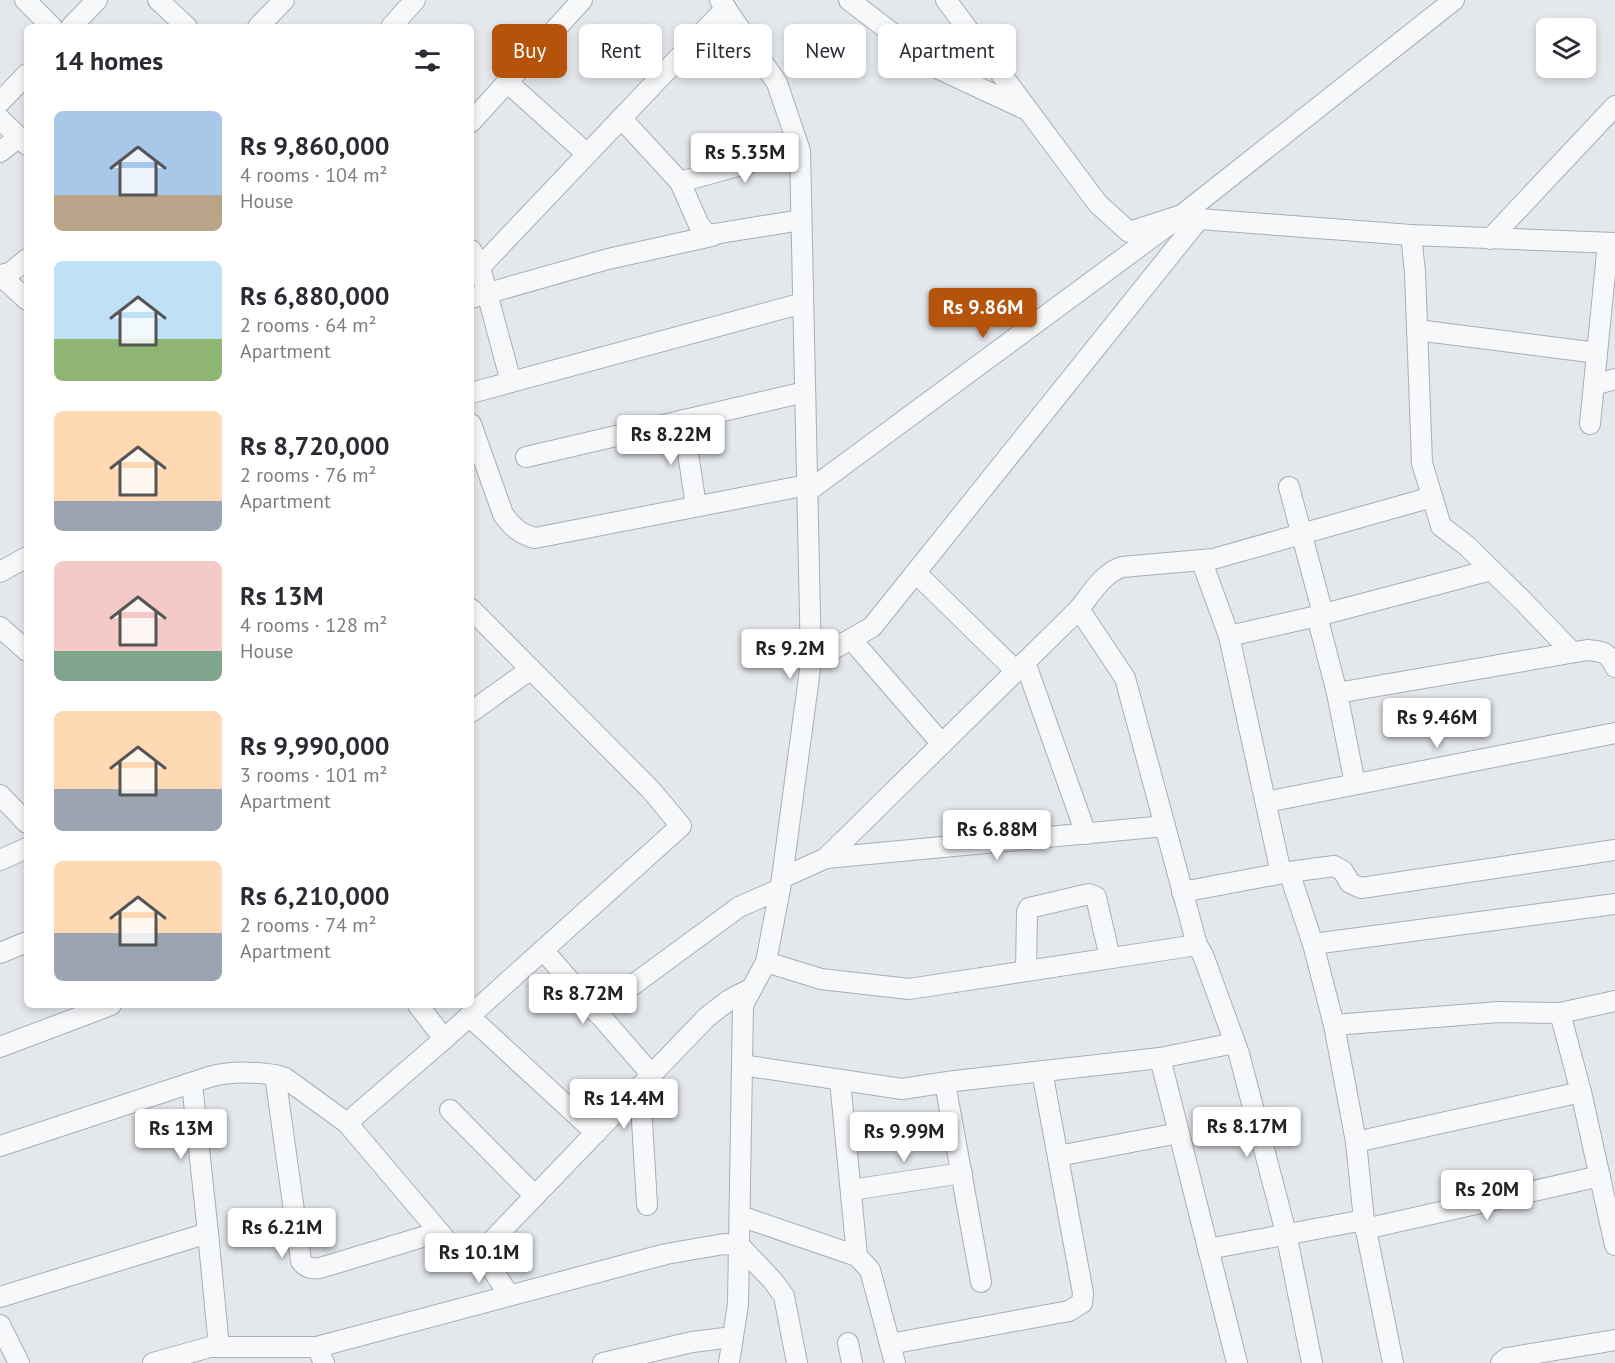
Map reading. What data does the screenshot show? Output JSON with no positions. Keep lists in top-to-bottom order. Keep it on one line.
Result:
{"page":{"chip":["Buy","Rent","Filters","New","Apartment"],"heading":"14 homes","list":[{"name":"Rs 9,860,000","note":"4 rooms · 104 m² · House"},{"name":"Rs 6,880,000","note":"2 rooms · 64 m² · Apartment"},{"name":"Rs 8,720,000","note":"2 rooms · 76 m² · Apartment"},{"name":"Rs 13M","note":"4 rooms · 128 m² · House"},{"name":"Rs 9,990,000","note":"3 rooms · 101 m² · Apartment"},{"name":"Rs 6,210,000","note":"2 rooms · 74 m² · Apartment"}],"price":["Rs 5.35M","Rs 9.86M","Rs 8.22M","Rs 9.2M","Rs 9.46M","Rs 6.88M","Rs 8.72M","Rs 14.4M","Rs 8.17M","Rs 13M","Rs 9.99M","Rs 20M","Rs 6.21M","Rs 10.1M"]}}
